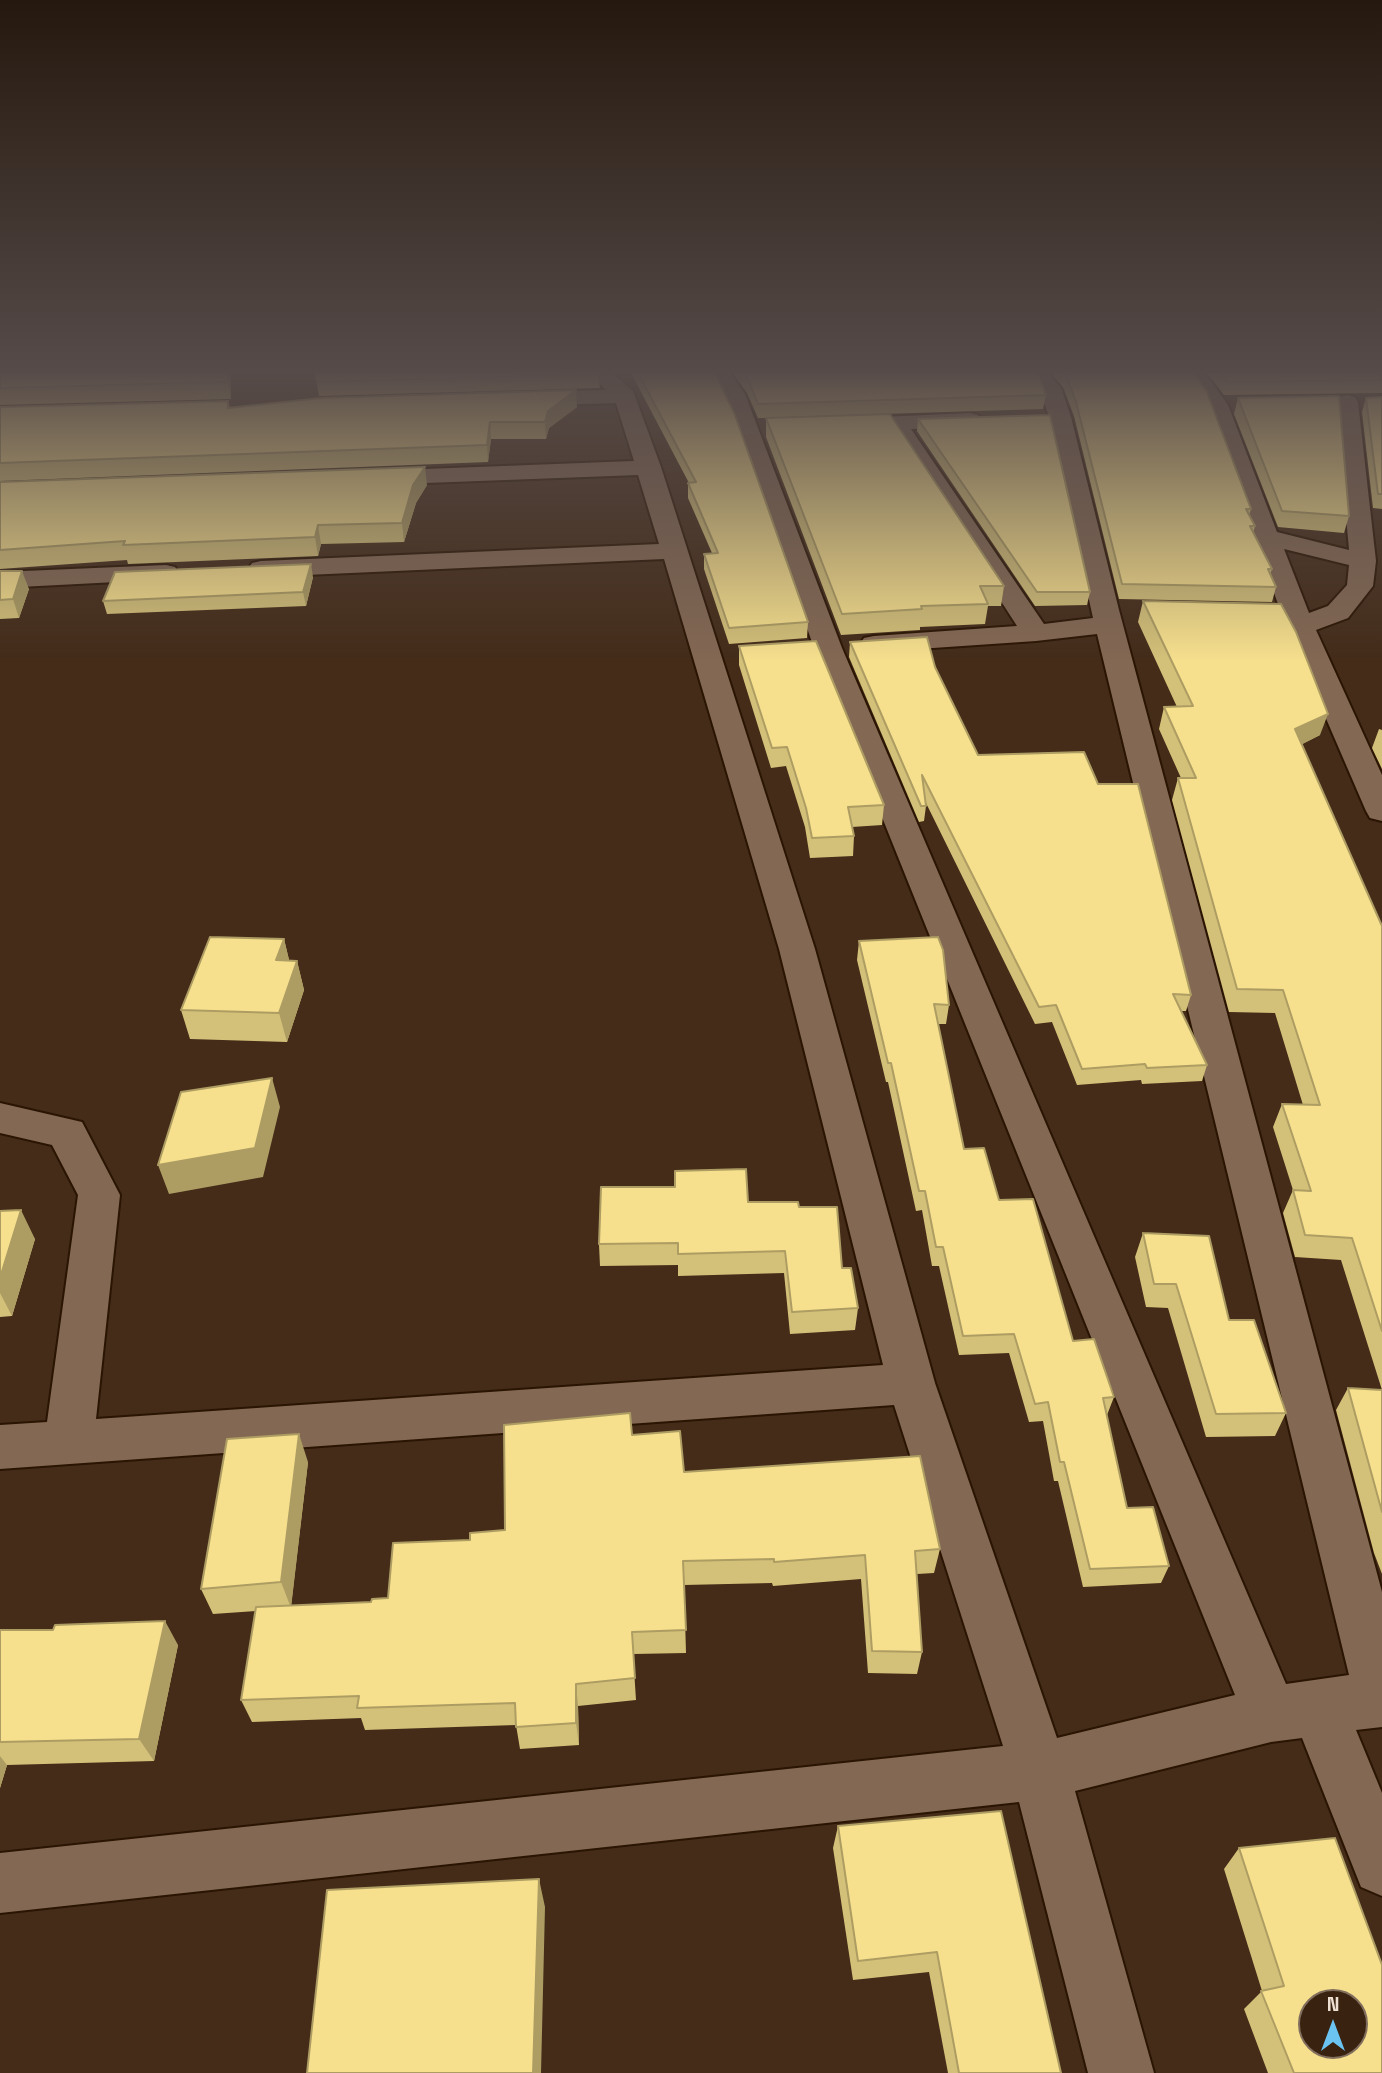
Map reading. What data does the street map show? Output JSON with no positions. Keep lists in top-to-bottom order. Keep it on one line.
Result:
{"north":"top"}
